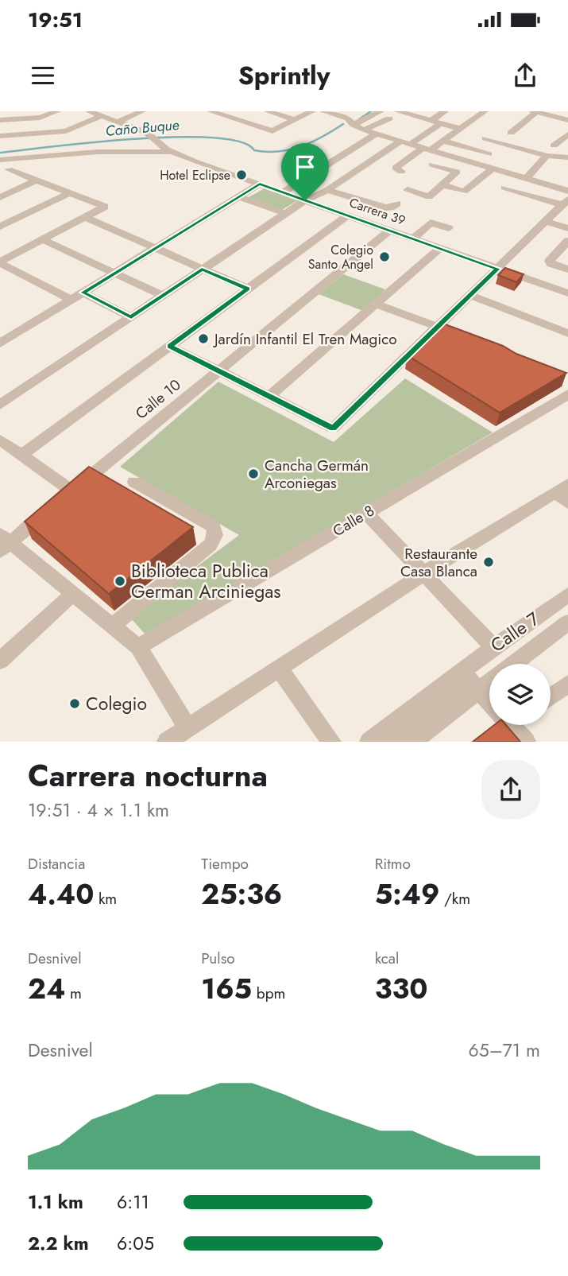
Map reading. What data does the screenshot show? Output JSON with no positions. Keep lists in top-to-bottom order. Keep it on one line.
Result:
{"streets":{"street":["Carrera 39","Calle 10","Calle 8","Calle 7"]},"crossings":[["Carrera 39","Calle 10"]],"water":["Caño Buque"],"places":["Hotel Eclipse","Colegio Santo Angel","Jardín Infantil El Tren Magico","Cancha Germán Arconiegas","Restaurante Casa Blanca","Biblioteca Publica German Arciniegas","Colegio"],"page":{"status":"19:51","header":"Sprintly","heading":["Carrera nocturna","19:51 · 4 × 1.1 km"],"stats":[["Distancia","4.40 km"],["Tiempo","25:36"],["Ritmo","5:49 /km"],["Desnivel","24 m"],["Pulso","165 bpm"],["kcal","330"]],"chart":["Desnivel","65–71 m"],"list":[{"name":"1.1 km","note":"6:11"},{"name":"2.2 km","note":"6:05"}]}}
